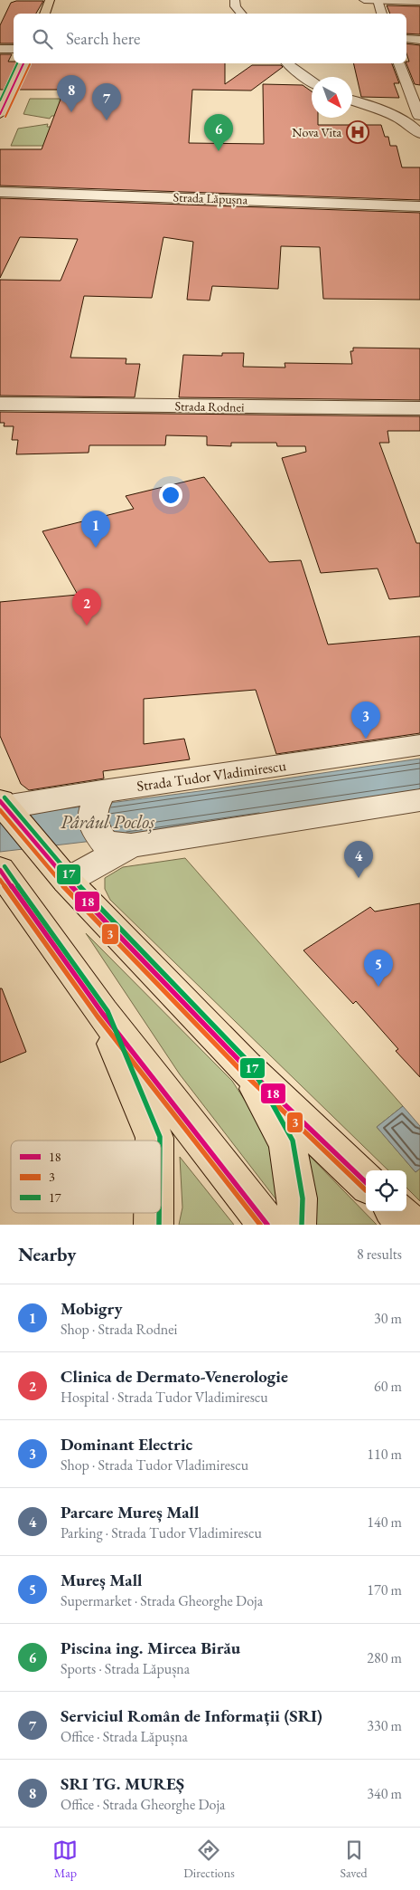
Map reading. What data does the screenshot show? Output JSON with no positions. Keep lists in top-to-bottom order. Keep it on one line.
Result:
{"streets":{"street":["Strada Lăpușna","Strada Rodnei","Strada Tudor Vladimirescu"]},"water":["Pârâul Pocloș"],"places":{"hospital":["Nova Vita"]},"lines":["transit line 18","transit line 17","transit line 3"],"legend":["18","3","17"],"north":"bottom right","page":{"search":"Search here","pins":["8","7","6","1","2","3","4","5"],"heading":["Nearby","8 results"],"list":[{"mark":"1","name":"Mobigry","note":"Shop · Strada Rodnei","value":"30 m"},{"mark":"2","name":"Clinica de Dermato-Venerologie","note":"Hospital · Strada Tudor Vladimirescu","value":"60 m"},{"mark":"3","name":"Dominant Electric","note":"Shop · Strada Tudor Vladimirescu","value":"110 m"},{"mark":"4","name":"Parcare Mureș Mall","note":"Parking · Strada Tudor Vladimirescu","value":"140 m"},{"mark":"5","name":"Mureș Mall","note":"Supermarket · Strada Gheorghe Doja","value":"170 m"},{"mark":"6","name":"Piscina ing. Mircea Birău","note":"Sports · Strada Lăpușna","value":"280 m"},{"mark":"7","name":"Serviciul Român de Informații (SRI)","note":"Office · Strada Lăpușna","value":"330 m"},{"mark":"8","name":"SRI TG. MUREȘ","note":"Office · Strada Gheorghe Doja","value":"340 m"}],"nav":["Map","Directions","Saved"]}}
